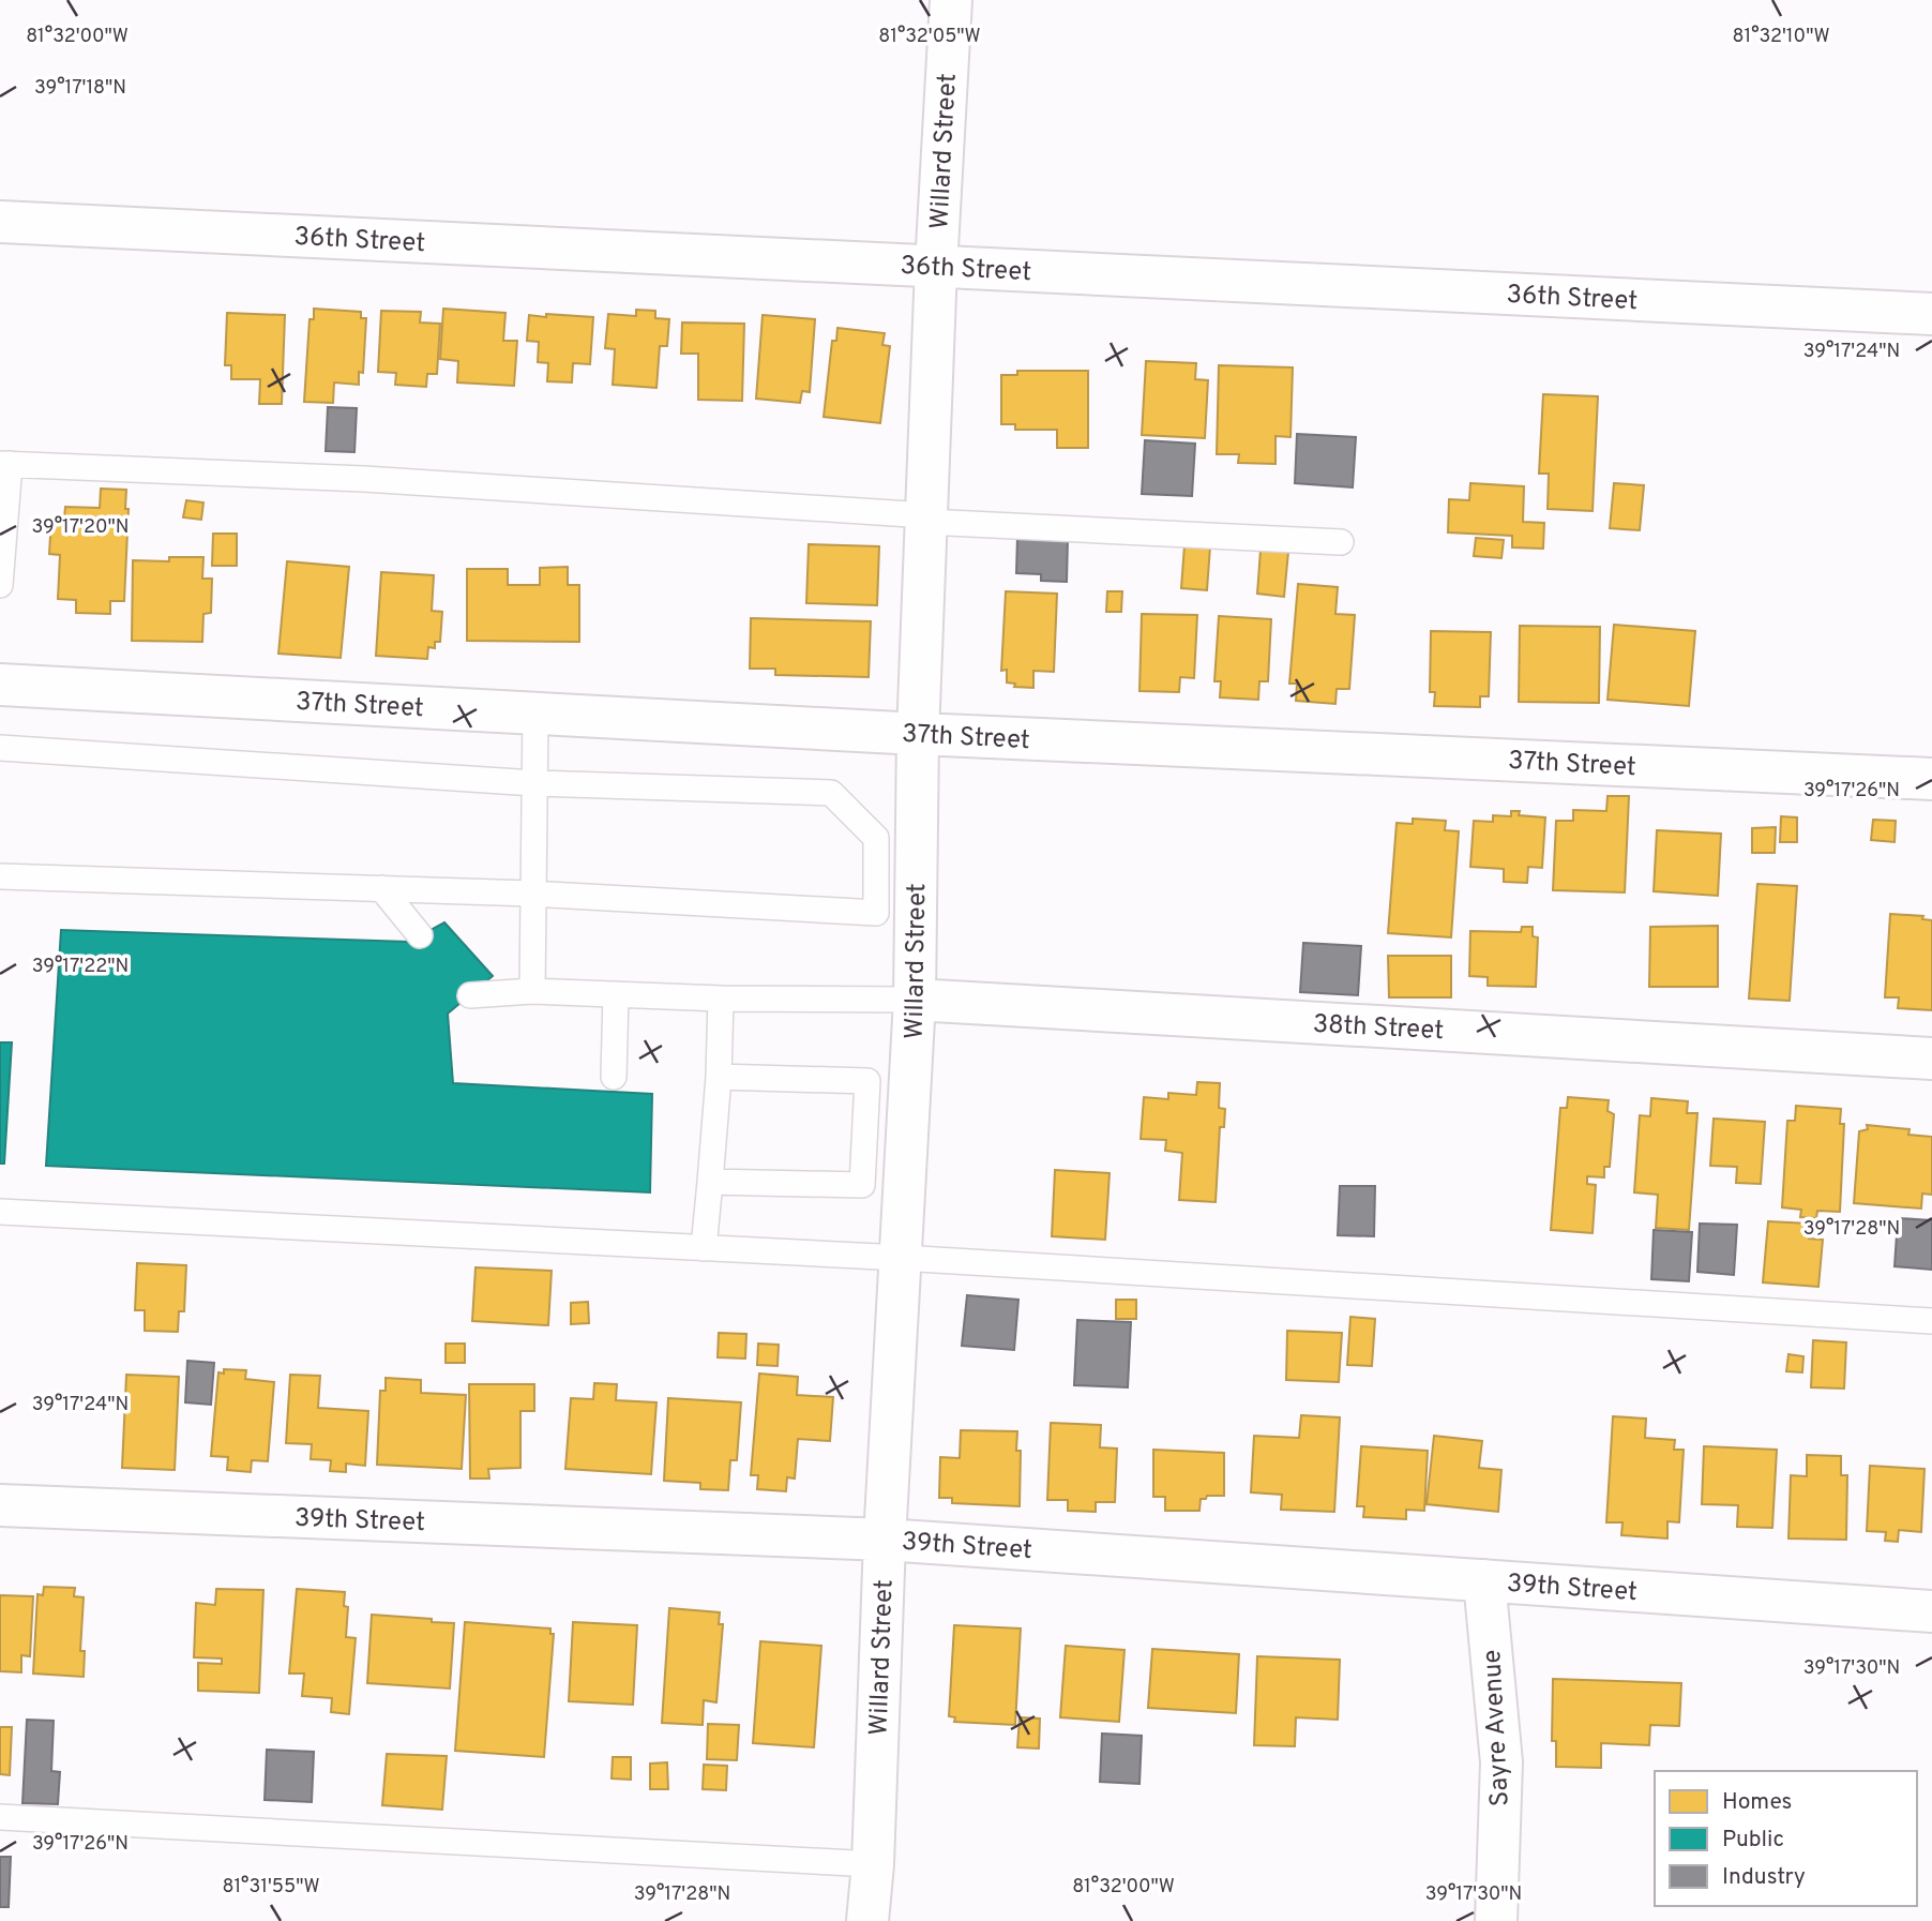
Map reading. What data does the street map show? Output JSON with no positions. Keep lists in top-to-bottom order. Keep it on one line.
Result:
{"streets":{"street":["Willard Street","36th Street","37th Street","38th Street","39th Street","Sayre Avenue"]},"crossings":[["Willard Street","36th Street"],["Willard Street","37th Street"],["Willard Street","38th Street"],["Willard Street","39th Street"],["39th Street","Sayre Avenue"]],"legend":["Homes","Public","Industry"],"coordinates":["81°32'00\"W","81°32'05\"W","81°32'10\"W","39°17'18\"N","39°17'24\"N","39°17'20\"N","39°17'26\"N","39°17'22\"N","39°17'28\"N","39°17'30\"N","81°31'55\"W"]}
